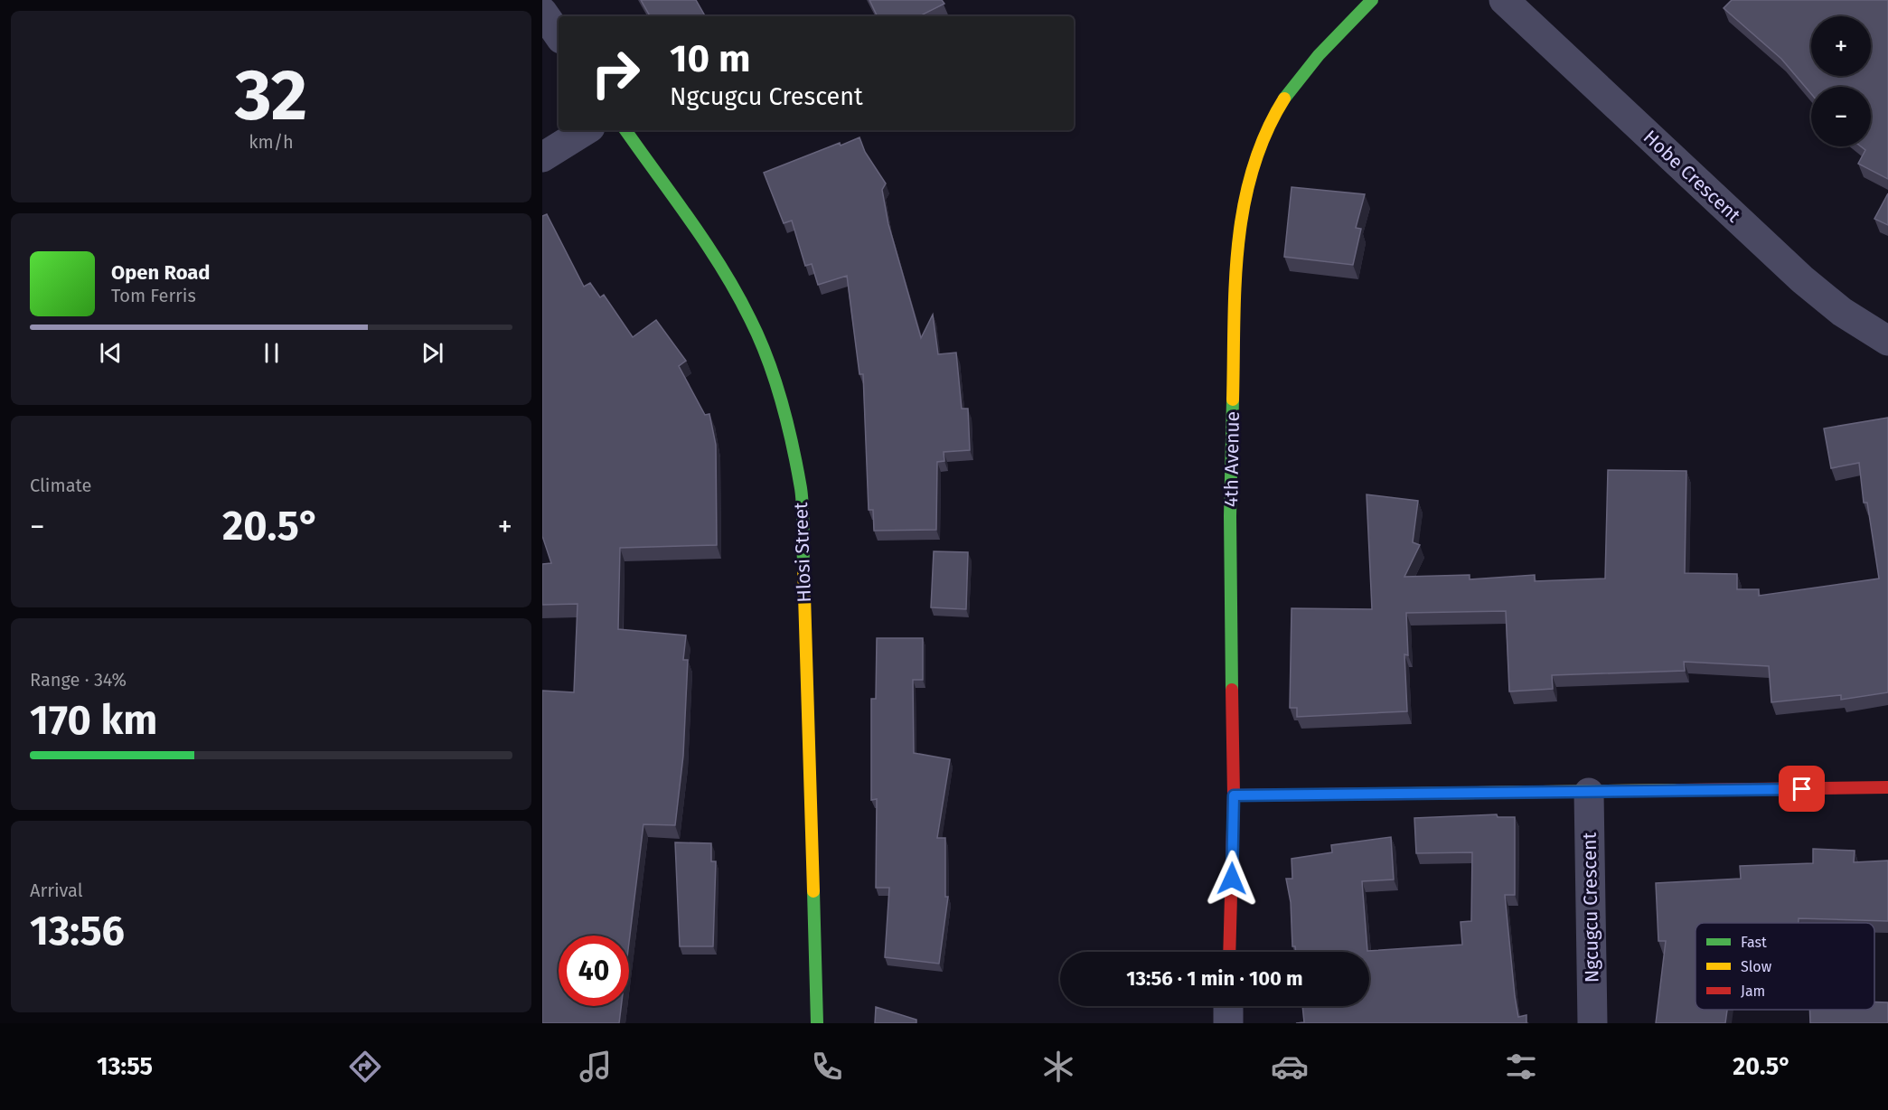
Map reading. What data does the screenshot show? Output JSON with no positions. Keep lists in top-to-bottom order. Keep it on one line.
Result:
{"streets":{"street":["Hobe Crescent","4th Avenue","Hlosi Street","Ngcugcu Crescent"]},"legend":["Fast","Slow","Jam"],"page":{"tile":[["32","km/h"],"Climate",["Range · 34%","170 km"],["Arrival","13:56"]],"map_buttons":["+","−"],"turn":["10 m","Ngcugcu Crescent"],"song":["Open Road","Tom Ferris"],"heat":["−","20.5°","+"],"limit":"40","trip":"13:56 · 1 min · 100 m","tabs":["13:55","20.5°"]}}
